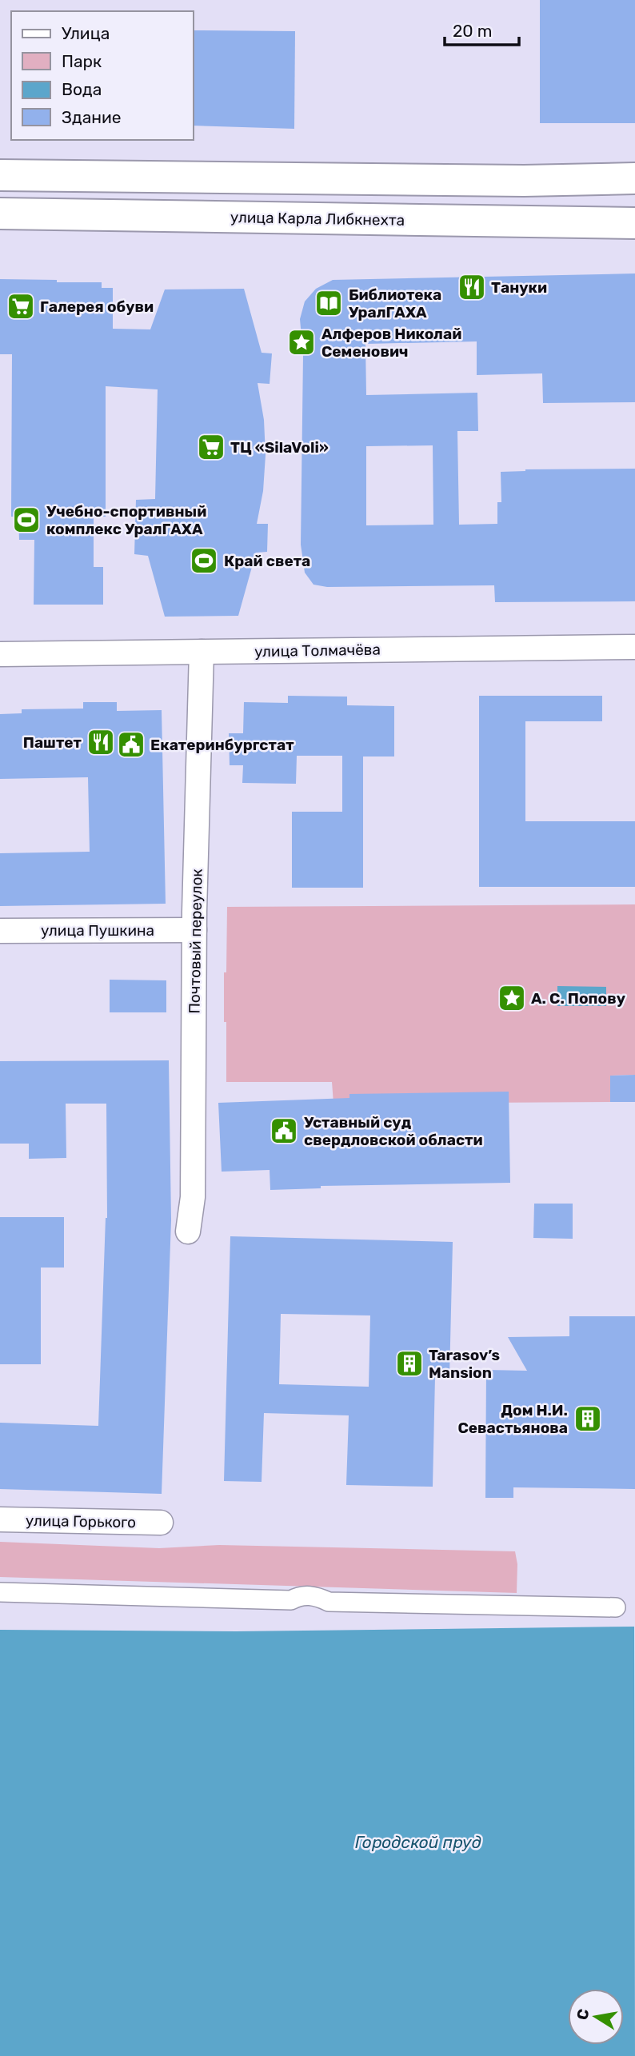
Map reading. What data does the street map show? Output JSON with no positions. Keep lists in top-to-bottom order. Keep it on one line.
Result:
{"streets":{"main road":["улица Карла Либкнехта"],"street":["улица Толмачёва","улица Пушкина","Почтовый переулок","улица Горького"]},"crossings":[["улица Толмачёва","Почтовый переулок"],["улица Пушкина","Почтовый переулок"]],"water":["Городской пруд"],"places":{"restaurant":["Тануки","Паштет"],"library":["Библиотека УралГАХА"],"supermarket":["Галерея обуви","ТЦ «SilaVoli»"],"place":["Алферов Николай Семенович","А. С. Попову"],"sports":["Учебно-спортивный комплекс УралГАХА","Край света"],"public building":["Екатеринбургстат","Уставный суд свердловской области"],"building":["Tarasov’s Mansion","Дом Н.И. Севастьянова"]},"legend":["Улица","Парк","Вода","Здание"],"scale_bar":"20 m","north":"left"}
